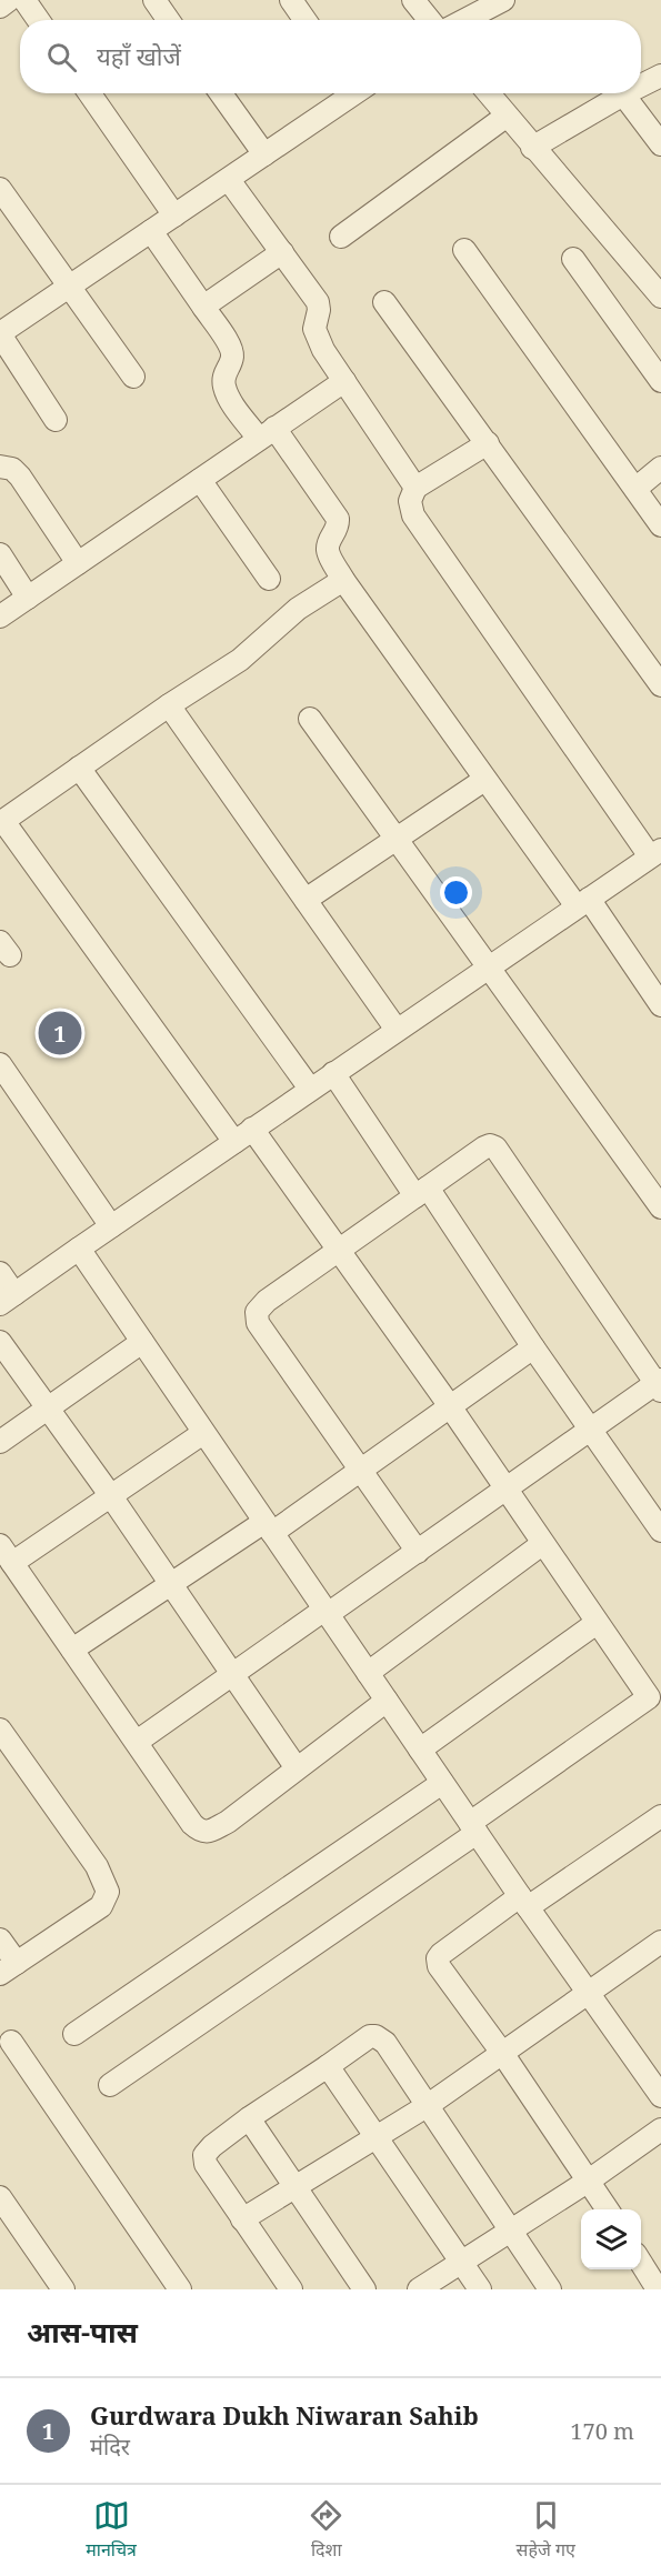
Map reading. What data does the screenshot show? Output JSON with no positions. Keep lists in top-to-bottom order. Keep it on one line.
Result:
{"page":{"search":"यहाँ खोजें","pins":"1","heading":"आस-पास","list":[{"mark":"1","name":"Gurdwara Dukh Niwaran Sahib","note":"मंदिर","value":"170 m"}],"nav":["मानचित्र","दिशा","सहेजे गए"]}}
